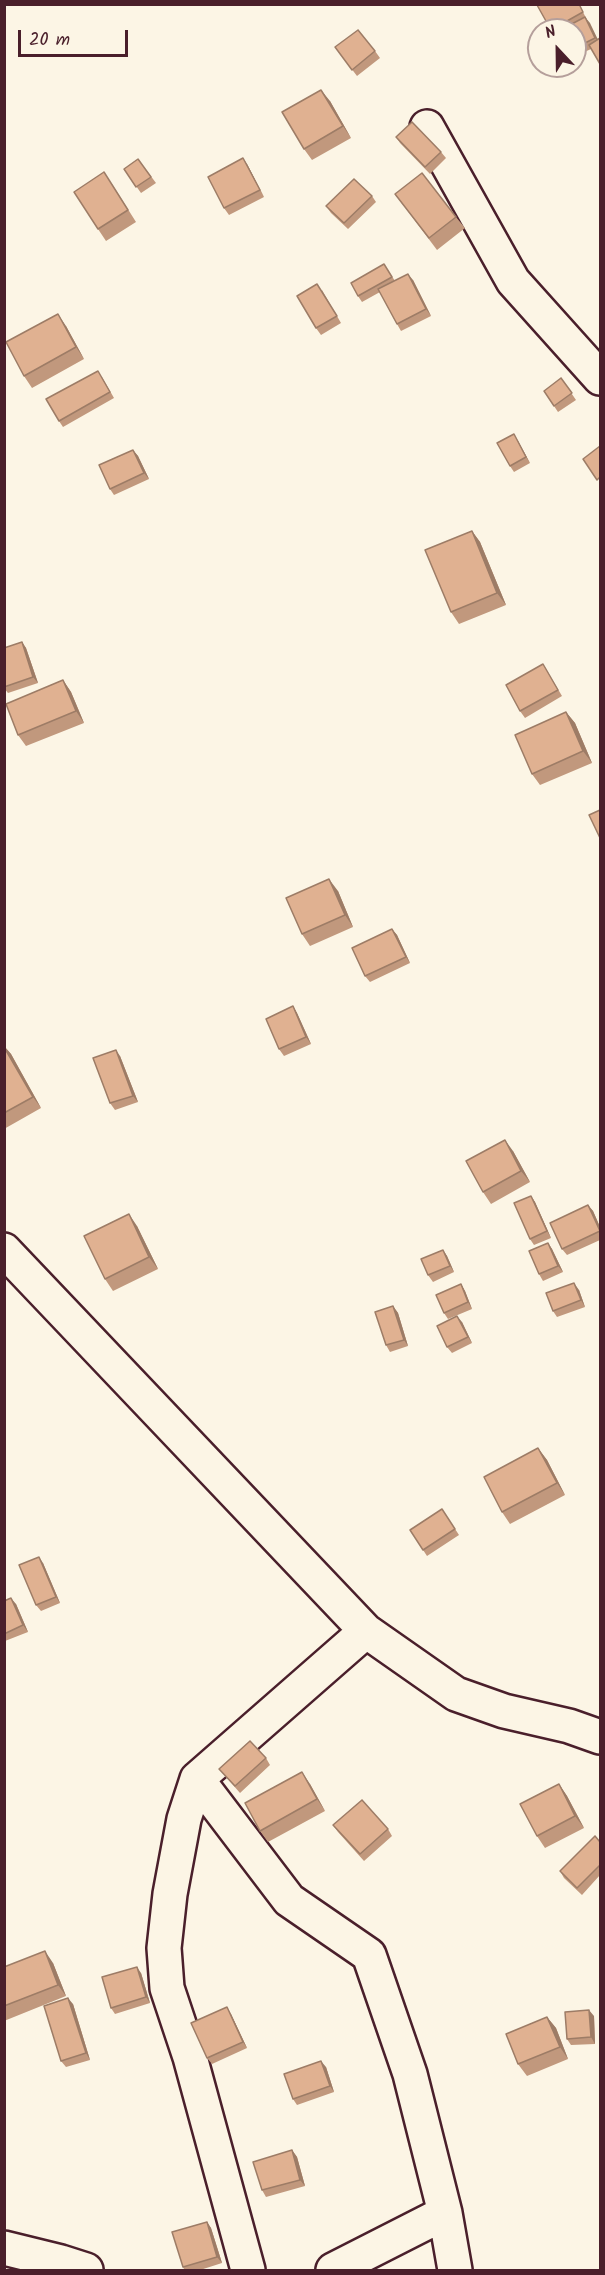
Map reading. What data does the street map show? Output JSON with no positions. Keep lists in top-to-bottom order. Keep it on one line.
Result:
{"scale_bar":"20 m","north":"top"}
